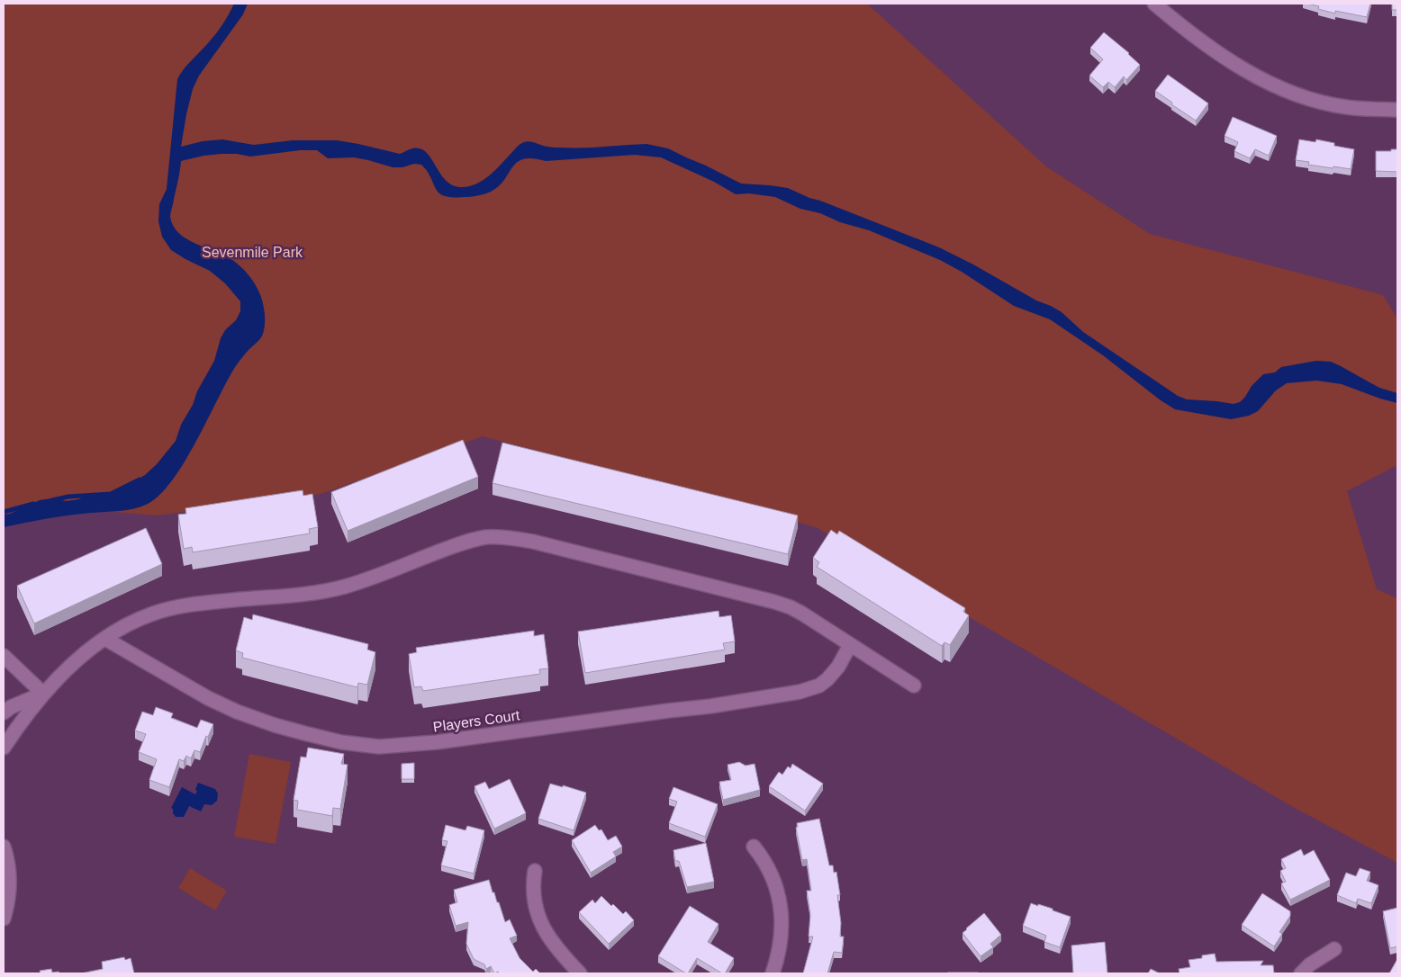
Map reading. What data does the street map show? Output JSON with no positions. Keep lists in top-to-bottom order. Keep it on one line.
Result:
{"streets":{"street":["Players Court"]},"parks":["Sevenmile Park"]}
